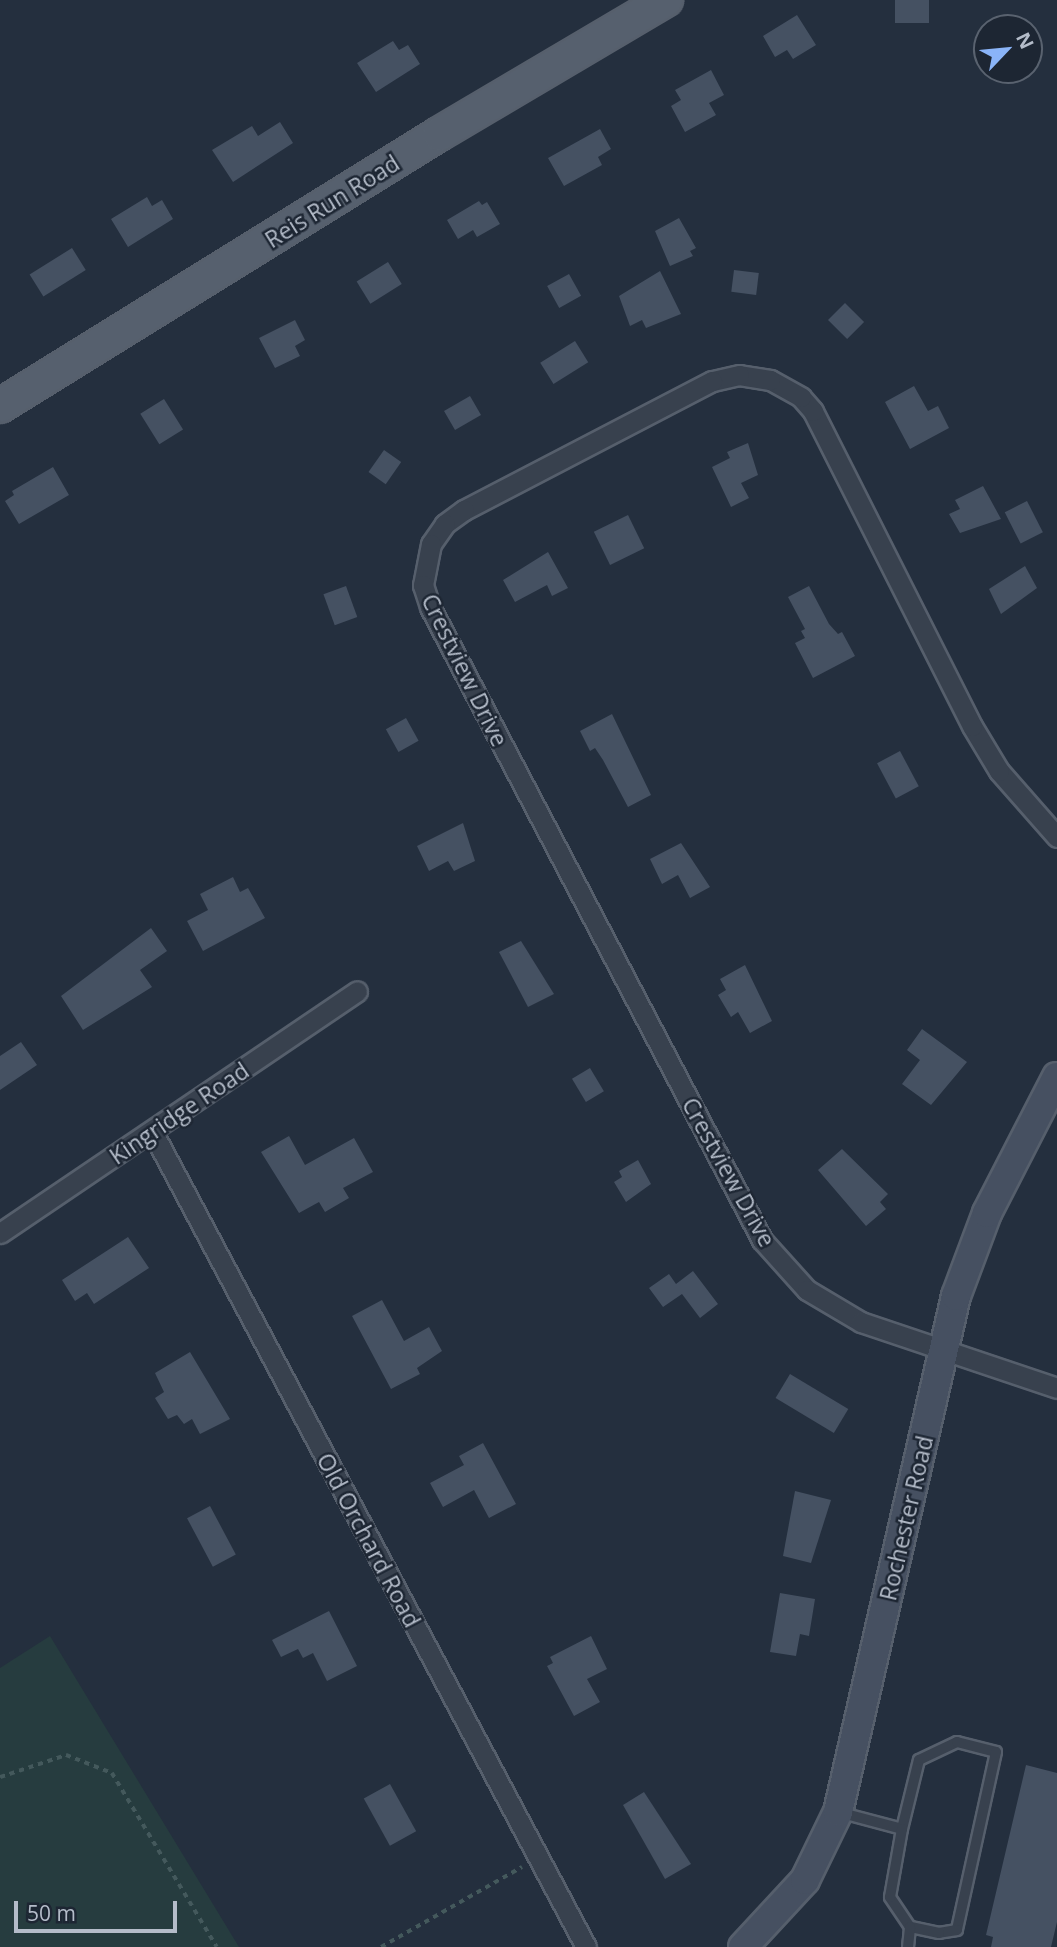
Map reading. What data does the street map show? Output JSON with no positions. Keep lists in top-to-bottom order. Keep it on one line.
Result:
{"streets":{"main road":["Reis Run Road"],"street":["Crestview Drive","Kingridge Road","Rochester Road","Old Orchard Road"]},"crossings":[["Crestview Drive","Rochester Road"],["Kingridge Road","Old Orchard Road"]],"scale_bar":"50 m","north":"top right"}
